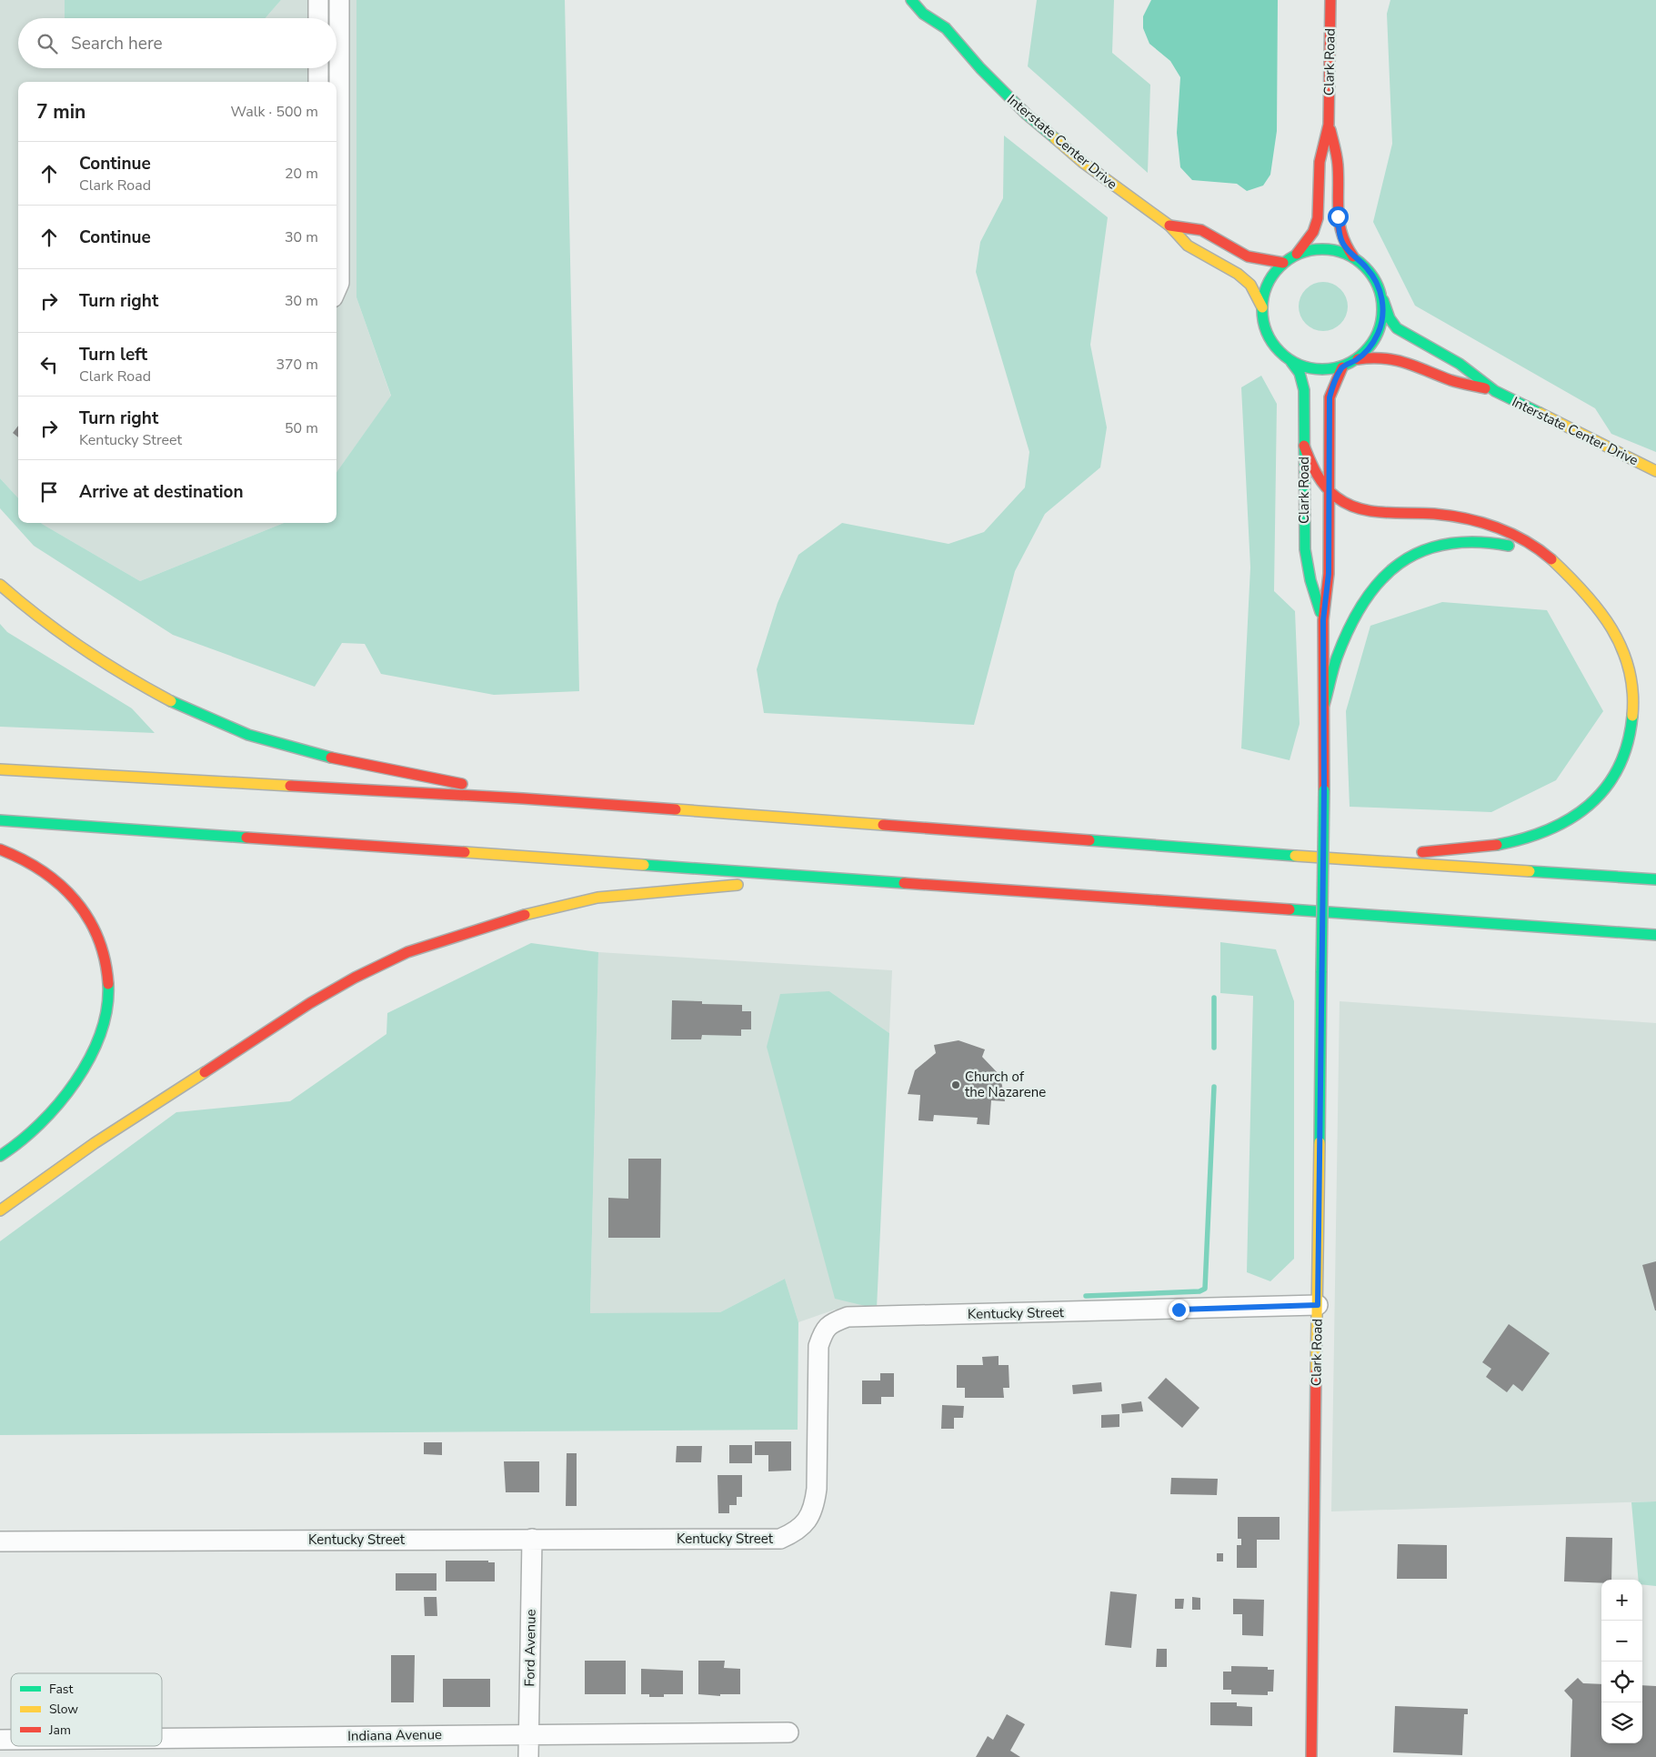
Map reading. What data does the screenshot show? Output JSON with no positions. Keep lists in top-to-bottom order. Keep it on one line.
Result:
{"streets":{"main road":["Clark Road","Interstate Center Drive"],"street":["Kentucky Street","Ford Avenue","Indiana Avenue"]},"crossings":[["Clark Road","Interstate Center Drive"],["Clark Road","Kentucky Street"],["Kentucky Street","Ford Avenue"],["Ford Avenue","Indiana Avenue"]],"places":["Church of the Nazarene"],"legend":["Fast","Slow","Jam"],"page":{"search":"Search here","heading":["7 min","Walk · 500 m"],"list":[["Continue","Clark Road","20 m"],["Continue","30 m"],["Turn right","30 m"],["Turn left","Clark Road","370 m"],["Turn right","Kentucky Street","50 m"],"Arrive at destination"],"map_buttons":["+","−"]}}
